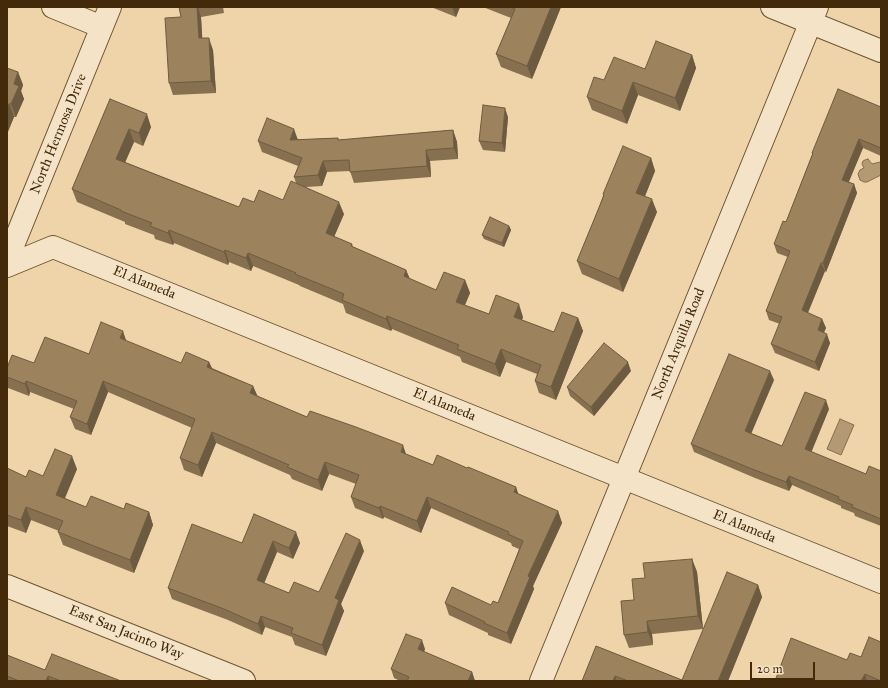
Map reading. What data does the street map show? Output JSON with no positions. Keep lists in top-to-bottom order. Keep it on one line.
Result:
{"streets":{"street":["North Hermosa Drive","El Alameda","North Arquilla Road","East San Jacinto Way"]},"crossings":[["El Alameda","North Arquilla Road"]],"scale_bar":"20 m"}
